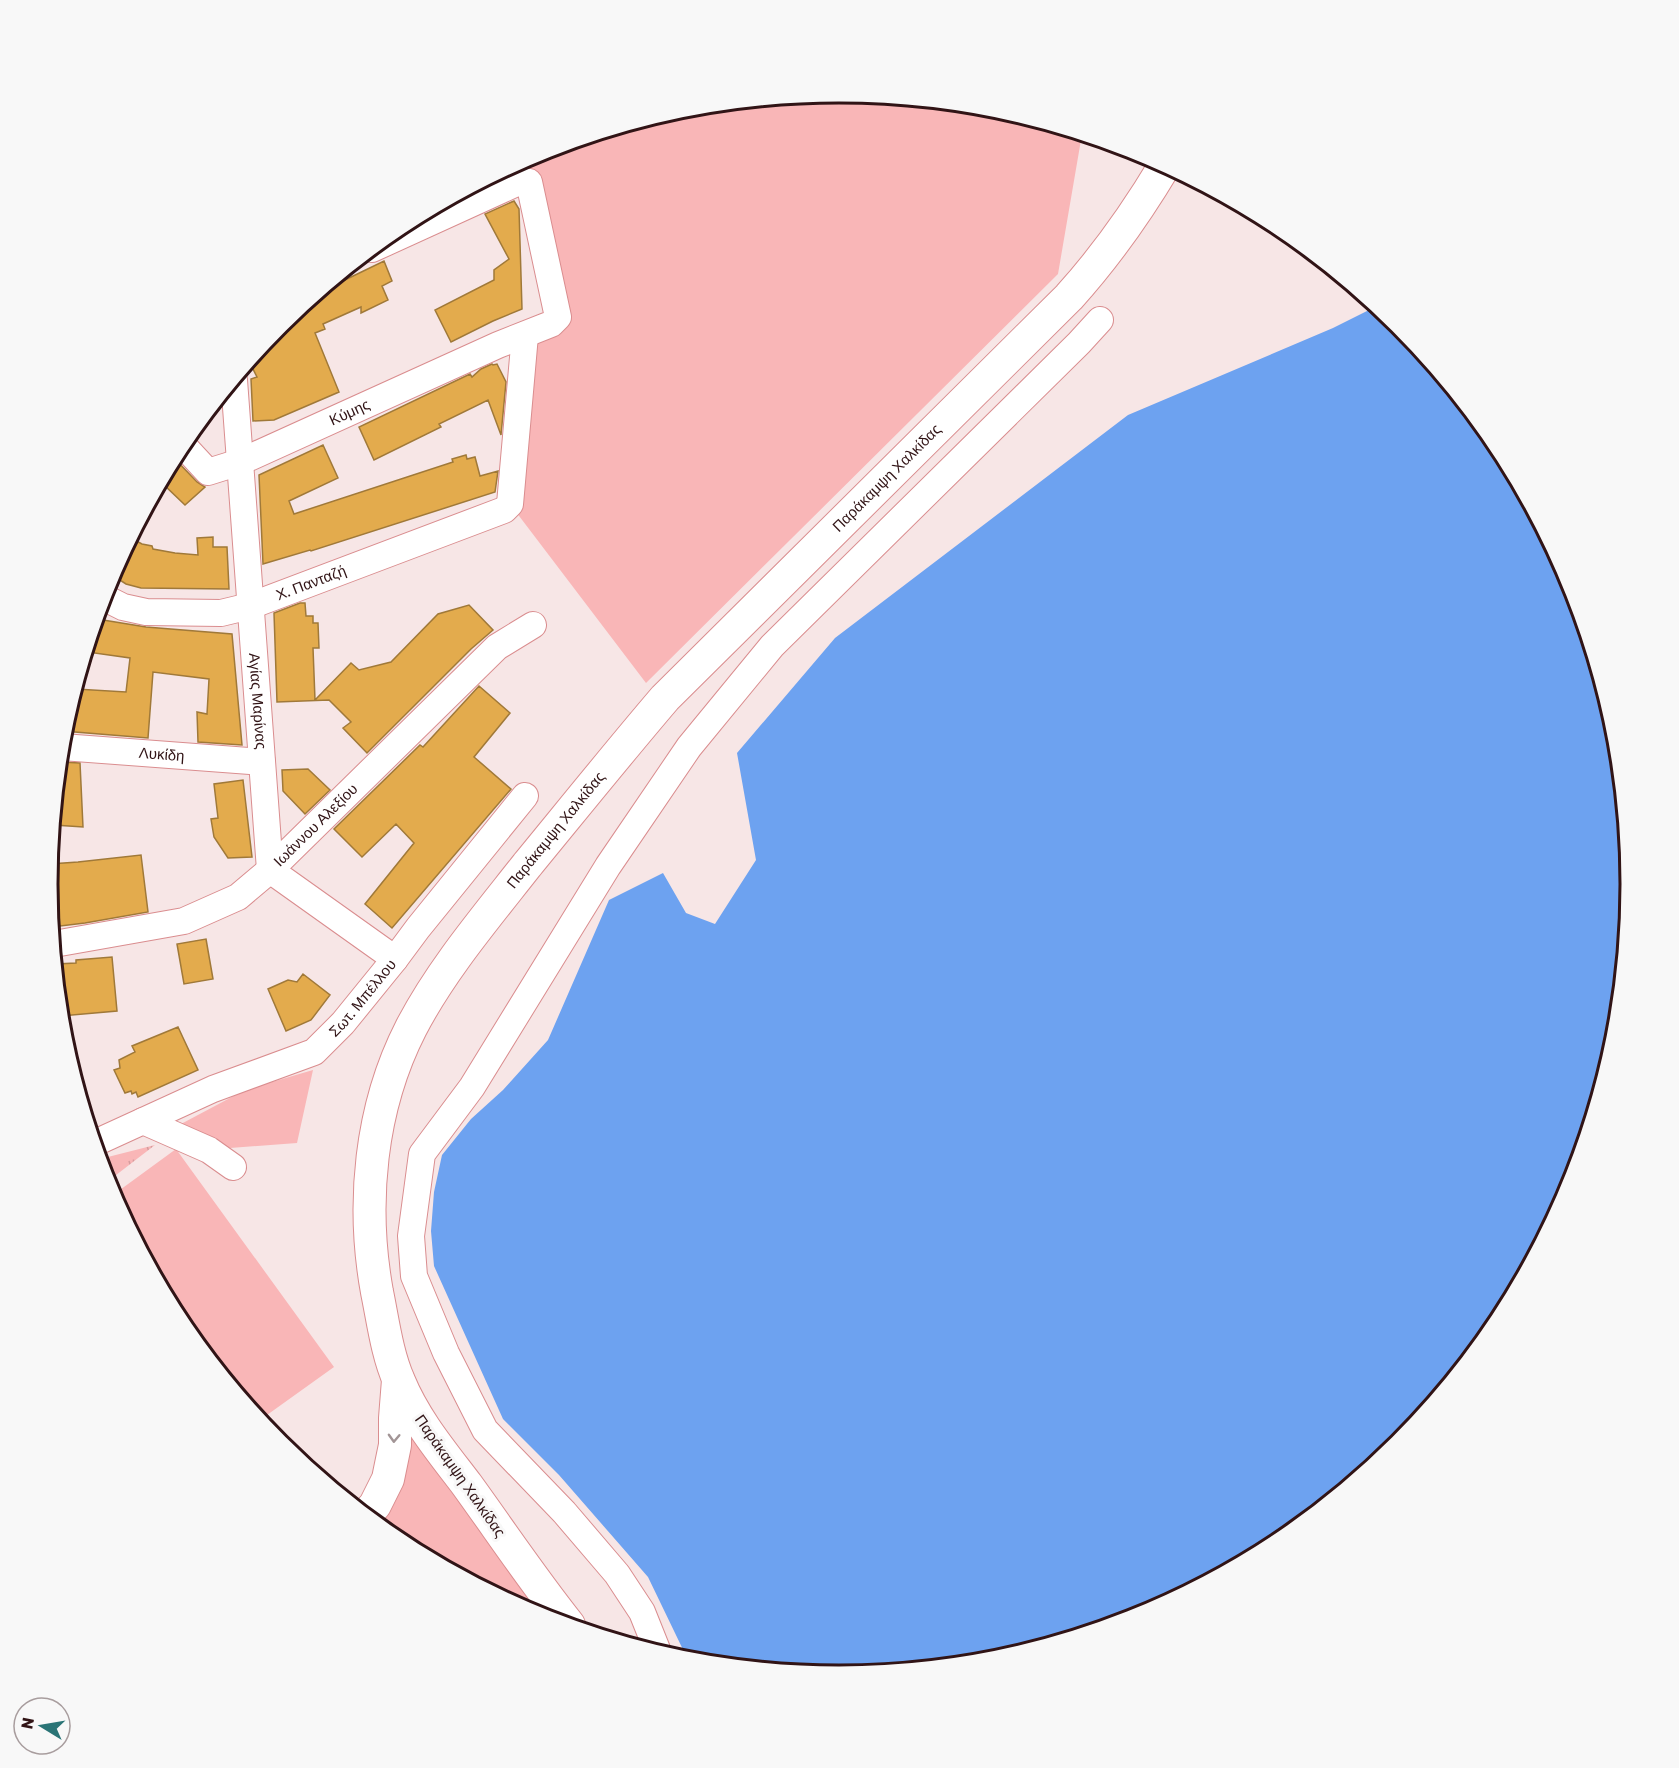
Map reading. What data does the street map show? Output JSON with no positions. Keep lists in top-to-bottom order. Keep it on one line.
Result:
{"streets":{"main road":["Παράκαμψη Χαλκίδας"],"street":["Κύμης","Χ. Πανταζή","Αγίας Μαρίνας","Λυκίδη","Ιωάννου Αλεξίου","Σωτ. Μπέλλου"]},"crossings":[["Κύμης","Χ. Πανταζή"],["Κύμης","Αγίας Μαρίνας"],["Χ. Πανταζή","Αγίας Μαρίνας"],["Αγίας Μαρίνας","Λυκίδη"],["Αγίας Μαρίνας","Ιωάννου Αλεξίου"]],"north":"left"}
